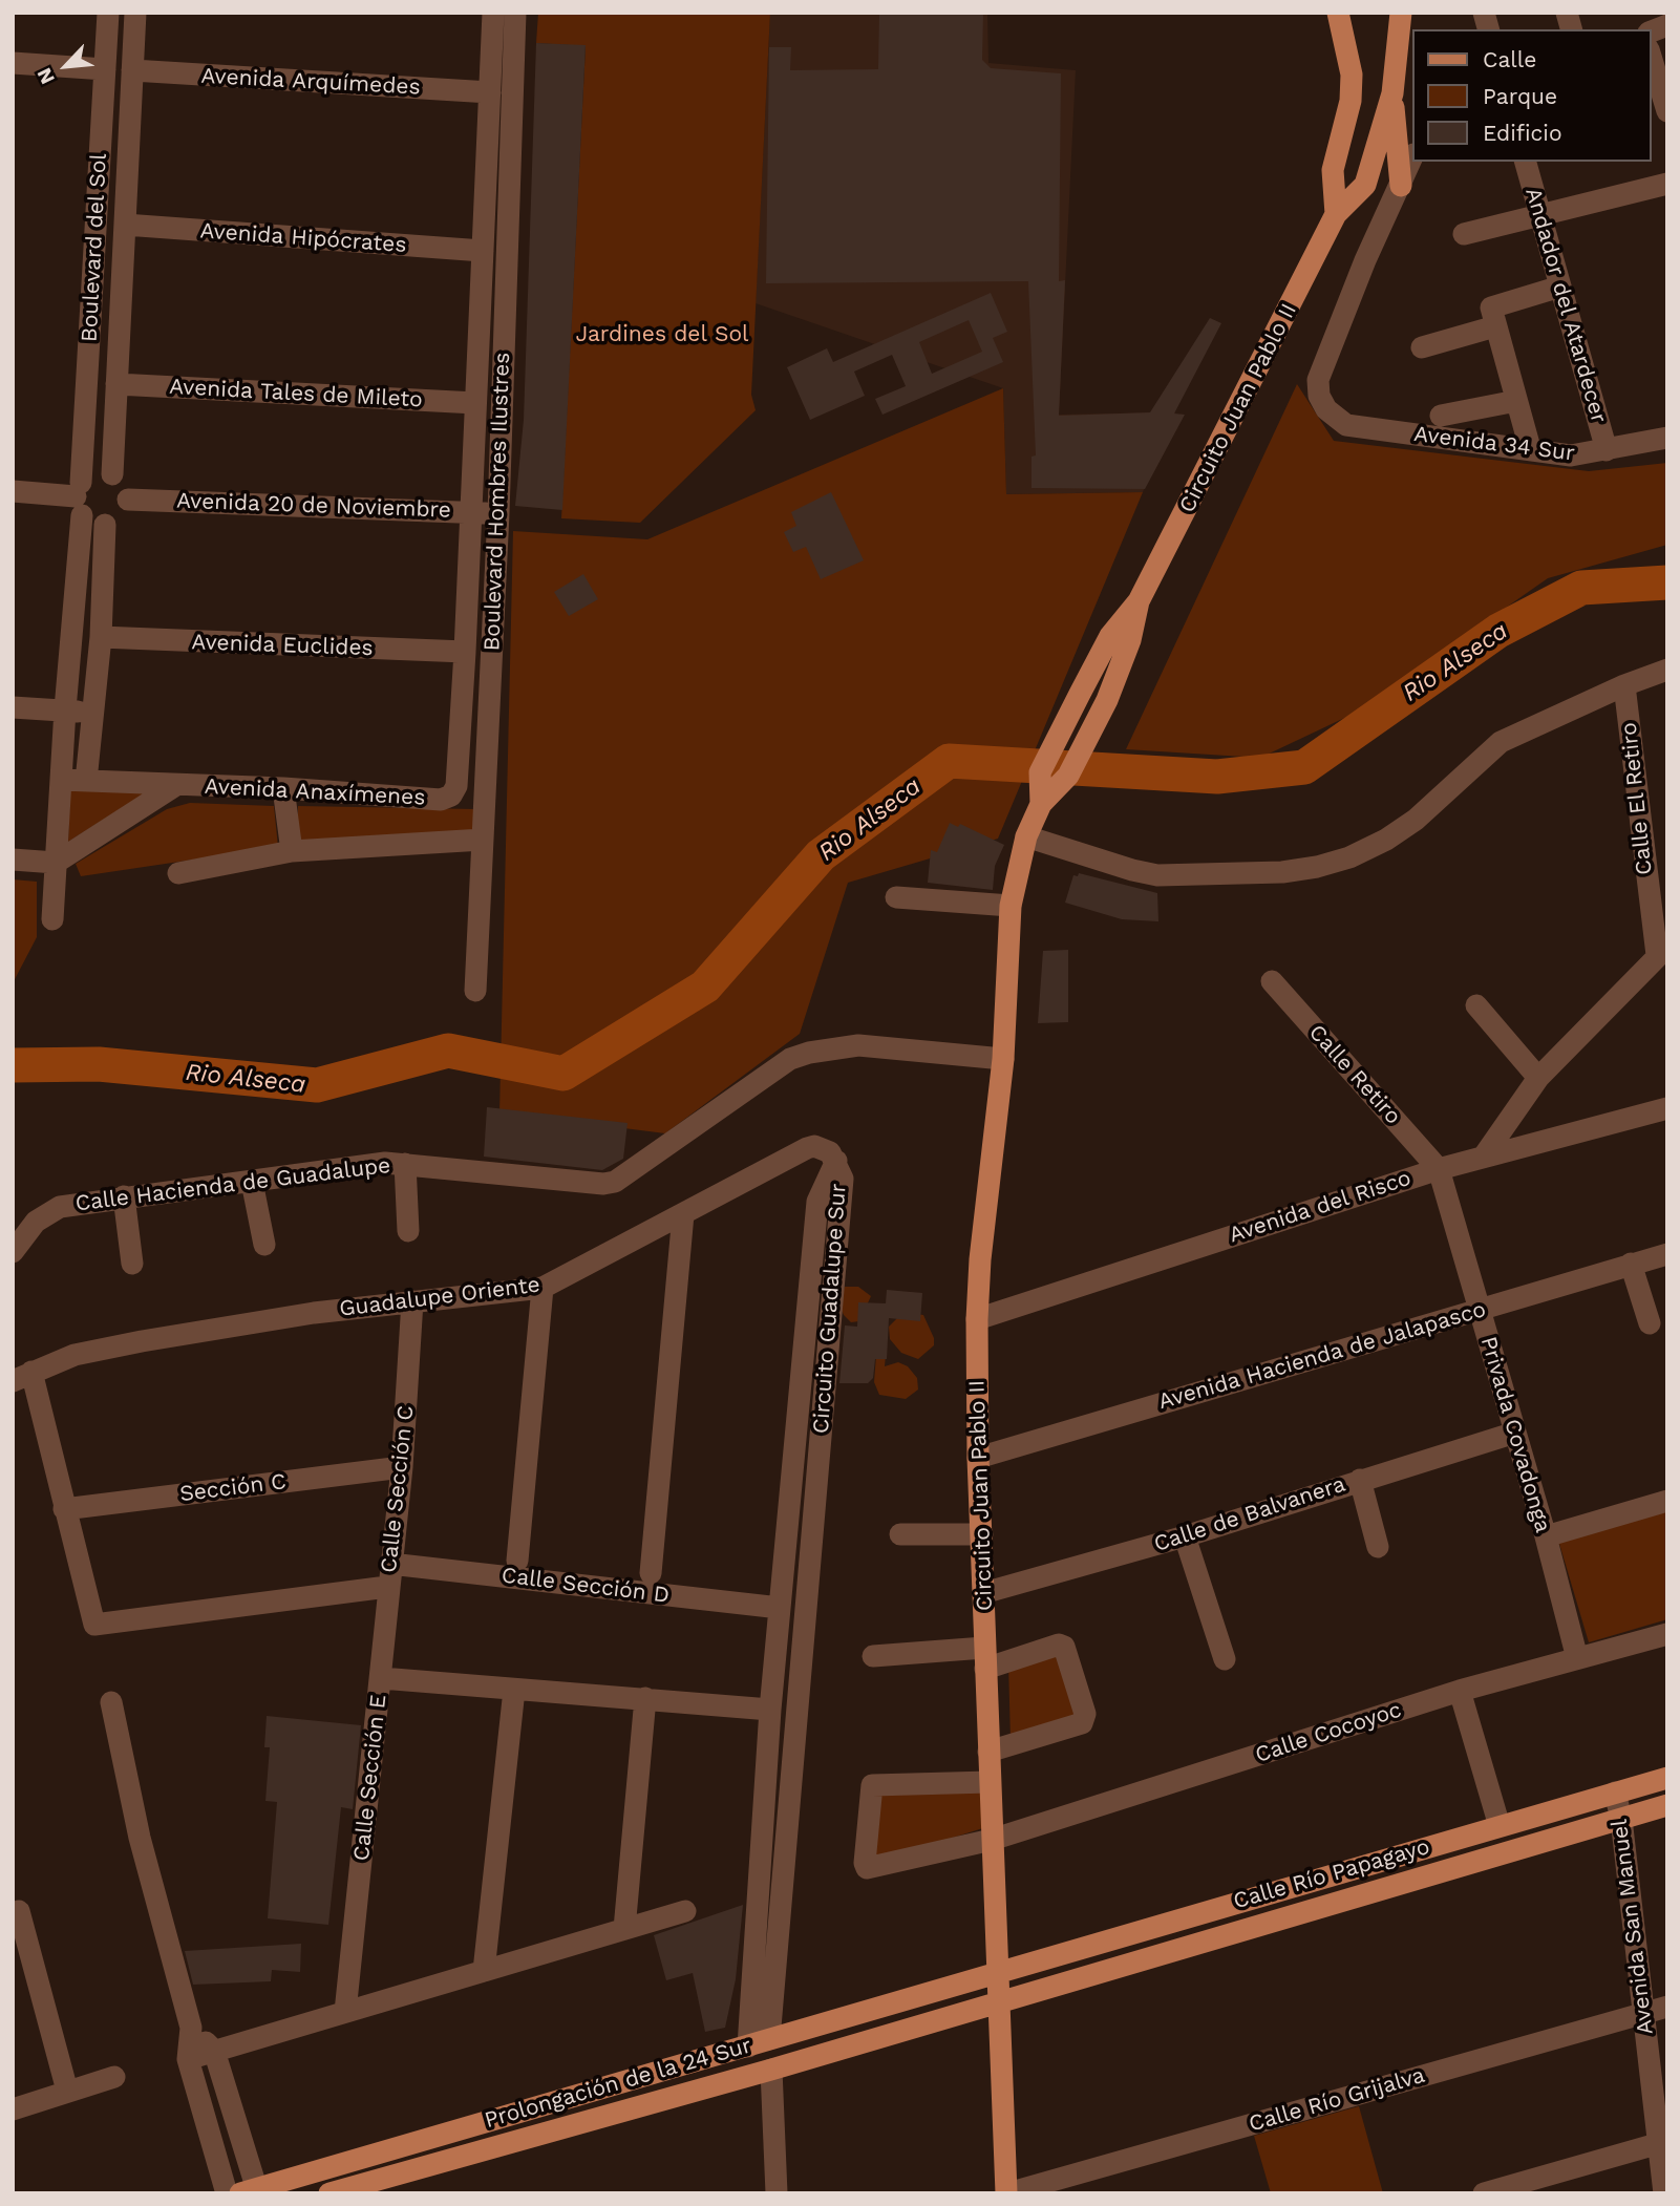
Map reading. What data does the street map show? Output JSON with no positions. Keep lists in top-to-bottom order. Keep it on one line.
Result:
{"streets":{"main road":["Circuito Juan Pablo II","Calle Río Papagayo","Prolongación de la 24 Sur"],"street":["Avenida Arquímedes","Avenida Hipócrates","Boulevard del Sol","Andador del Atardecer","Avenida Tales de Mileto","Avenida 34 Sur","Boulevard Hombres Ilustres","Avenida 20 de Noviembre","Avenida Euclides","Avenida Anaxímenes","Calle El Retiro","Calle Retiro","Calle Hacienda de Guadalupe","Avenida del Risco","Guadalupe Oriente","Circuito Guadalupe Sur","Avenida Hacienda de Jalapasco","Privada Covadonga","Sección C","Calle Sección C","Calle de Balvanera","Calle Sección D","Calle Cocoyoc","Calle Sección E","Avenida San Manuel","Calle Río Grijalva"]},"crossings":[["Avenida Arquímedes","Boulevard del Sol"],["Avenida Arquímedes","Boulevard Hombres Ilustres"],["Avenida Hipócrates","Boulevard del Sol"],["Avenida Hipócrates","Boulevard Hombres Ilustres"],["Boulevard del Sol","Avenida Tales de Mileto"],["Boulevard del Sol","Avenida 20 de Noviembre"],["Boulevard del Sol","Avenida Anaxímenes"],["Andador del Atardecer","Avenida 34 Sur"],["Avenida Tales de Mileto","Boulevard Hombres Ilustres"],["Circuito Juan Pablo II","Calle Hacienda de Guadalupe"],["Circuito Juan Pablo II","Avenida del Risco"],["Circuito Juan Pablo II","Avenida Hacienda de Jalapasco"],["Circuito Juan Pablo II","Calle de Balvanera"],["Circuito Juan Pablo II","Calle Cocoyoc"],["Circuito Juan Pablo II","Calle Río Papagayo"],["Circuito Juan Pablo II","Prolongación de la 24 Sur"],["Circuito Juan Pablo II","Calle Río Grijalva"],["Boulevard Hombres Ilustres","Avenida 20 de Noviembre"],["Boulevard Hombres Ilustres","Avenida Euclides"],["Boulevard Hombres Ilustres","Avenida Anaxímenes"],["Calle Retiro","Avenida del Risco"],["Calle Retiro","Privada Covadonga"],["Avenida del Risco","Privada Covadonga"],["Guadalupe Oriente","Circuito Guadalupe Sur"],["Guadalupe Oriente","Calle Sección C"],["Guadalupe Oriente","Calle Sección D"],["Circuito Guadalupe Sur","Calle Sección D"],["Circuito Guadalupe Sur","Calle Sección E"],["Circuito Guadalupe Sur","Prolongación de la 24 Sur"],["Avenida Hacienda de Jalapasco","Privada Covadonga"],["Privada Covadonga","Calle de Balvanera"],["Privada Covadonga","Calle Cocoyoc"],["Sección C","Calle Sección C"],["Calle Sección C","Calle Sección D"],["Calle Sección C","Calle Sección E"],["Calle Río Papagayo","Avenida San Manuel"],["Calle Río Papagayo","Prolongación de la 24 Sur"],["Avenida San Manuel","Calle Río Grijalva"]],"water":["Rio Alseca"],"parks":["Jardines del Sol"],"legend":["Calle","Parque","Edificio"],"north":"bottom left"}
